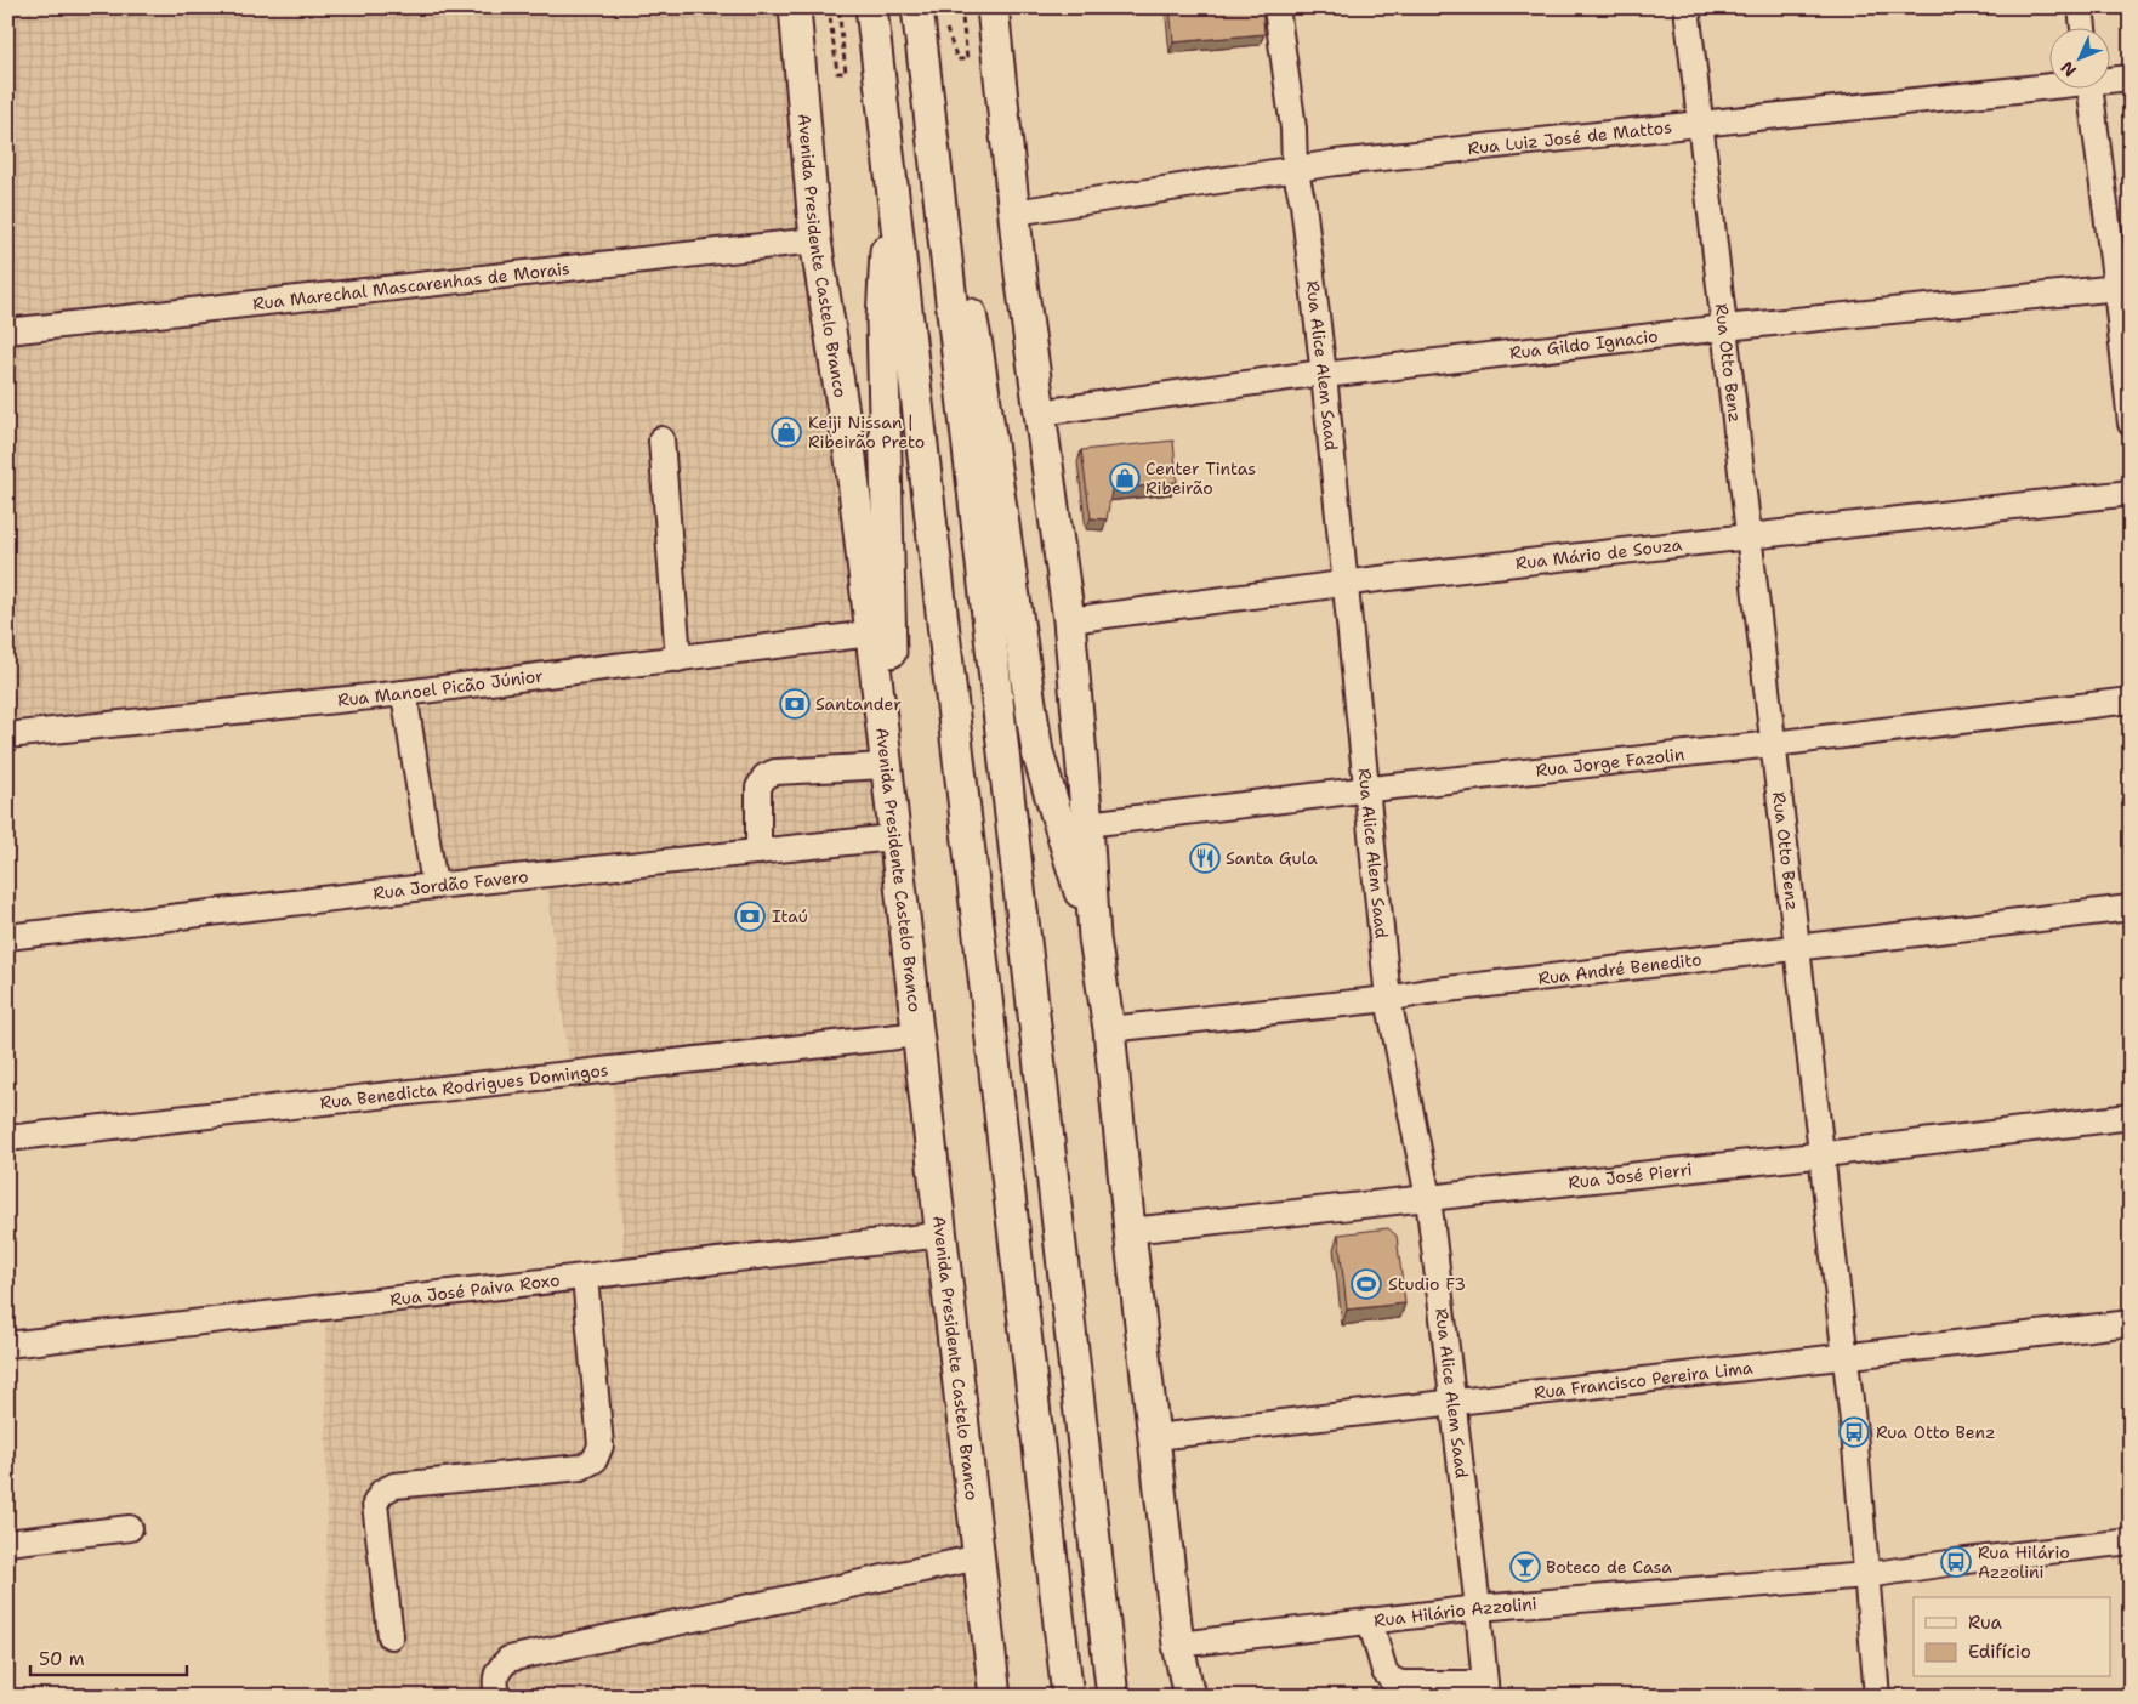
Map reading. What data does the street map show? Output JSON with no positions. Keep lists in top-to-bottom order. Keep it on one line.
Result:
{"streets":{"main road":["Avenida Presidente Castelo Branco"],"street":["Rua Luiz José de Mattos","Rua Marechal Mascarenhas de Morais","Rua Gildo Ignacio","Rua Otto Benz","Rua Alice Alem Saad","Rua Mário de Souza","Rua Manoel Picão Júnior","Rua Jorge Fazolin","Rua Jordão Favero","Rua André Benedito","Rua Benedicta Rodrigues Domingos","Rua José Pierri","Rua José Paiva Roxo","Rua Francisco Pereira Lima","Rua Hilário Azzolini"]},"crossings":[["Rua Luiz José de Mattos","Rua Otto Benz"],["Rua Luiz José de Mattos","Rua Alice Alem Saad"],["Avenida Presidente Castelo Branco","Rua Marechal Mascarenhas de Morais"],["Avenida Presidente Castelo Branco","Rua Manoel Picão Júnior"],["Avenida Presidente Castelo Branco","Rua Jordão Favero"],["Avenida Presidente Castelo Branco","Rua Benedicta Rodrigues Domingos"],["Avenida Presidente Castelo Branco","Rua José Paiva Roxo"],["Rua Gildo Ignacio","Rua Otto Benz"],["Rua Gildo Ignacio","Rua Alice Alem Saad"],["Rua Otto Benz","Rua Mário de Souza"],["Rua Otto Benz","Rua Jorge Fazolin"],["Rua Otto Benz","Rua André Benedito"],["Rua Otto Benz","Rua José Pierri"],["Rua Otto Benz","Rua Francisco Pereira Lima"],["Rua Otto Benz","Rua Hilário Azzolini"],["Rua Alice Alem Saad","Rua Mário de Souza"],["Rua Alice Alem Saad","Rua Jorge Fazolin"],["Rua Alice Alem Saad","Rua André Benedito"],["Rua Alice Alem Saad","Rua José Pierri"],["Rua Alice Alem Saad","Rua Francisco Pereira Lima"],["Rua Alice Alem Saad","Rua Hilário Azzolini"]],"places":{"shop":["Keiji Nissan | Ribeirão Preto","Center Tintas Ribeirão"],"bank":["Santander","Itaú"],"restaurant":["Santa Gula"],"sports":["Studio F3"],"bus stop":["Rua Otto Benz","Rua Hilário Azzolini"],"bar":["Boteco de Casa"]},"legend":["Rua","Edifício"],"scale_bar":"50 m","north":"bottom left"}
